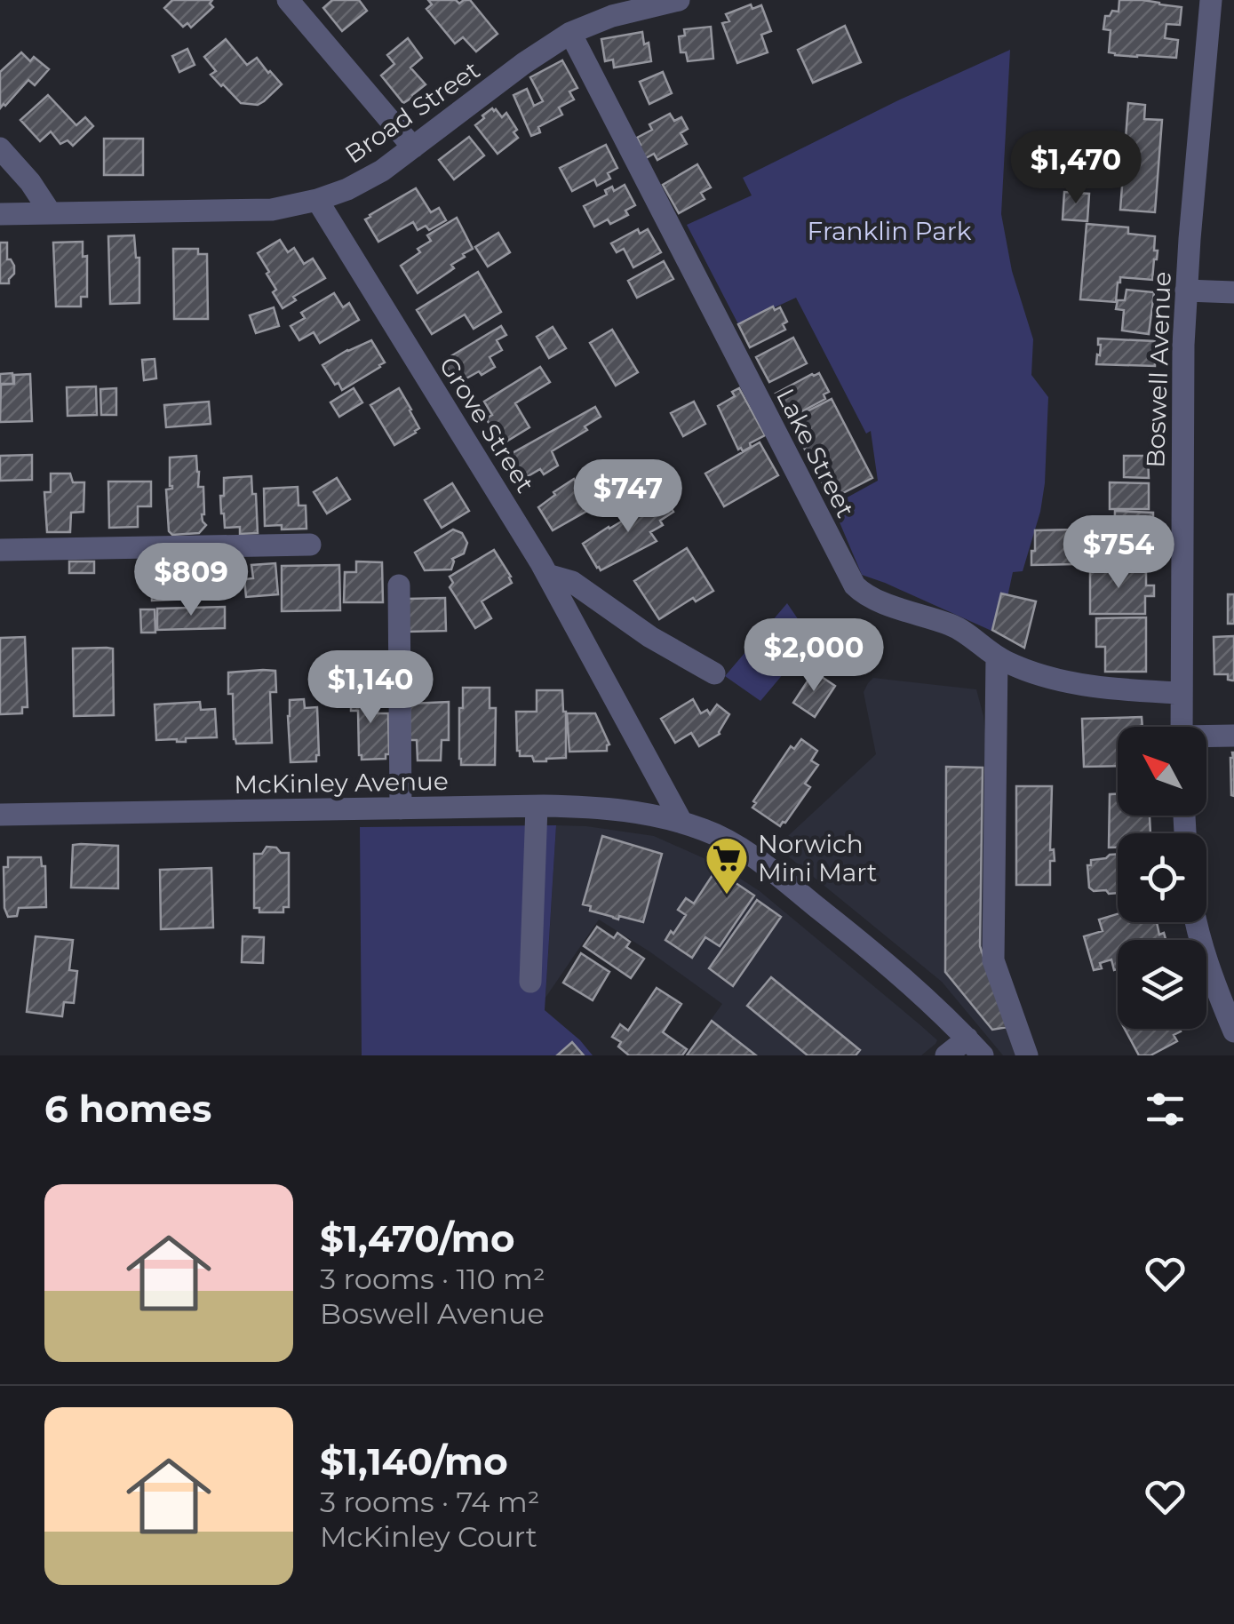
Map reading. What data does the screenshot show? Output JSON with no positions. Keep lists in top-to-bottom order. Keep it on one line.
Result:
{"streets":{"street":["Broad Street","Boswell Avenue","Grove Street","Lake Street","McKinley Avenue"]},"crossings":[["Broad Street","Grove Street"],["Broad Street","Lake Street"],["Boswell Avenue","Lake Street"],["Grove Street","McKinley Avenue"]],"parks":["Franklin Park"],"places":{"supermarket":["Norwich Mini Mart"]},"north":"top left","page":{"price":["$1,470","$747","$754","$809","$2,000","$1,140"],"heading":"6 homes","list":[{"name":"$1,470/mo","note":"3 rooms · 110 m² · Boswell Avenue"},{"name":"$1,140/mo","note":"3 rooms · 74 m² · McKinley Court"}]}}
